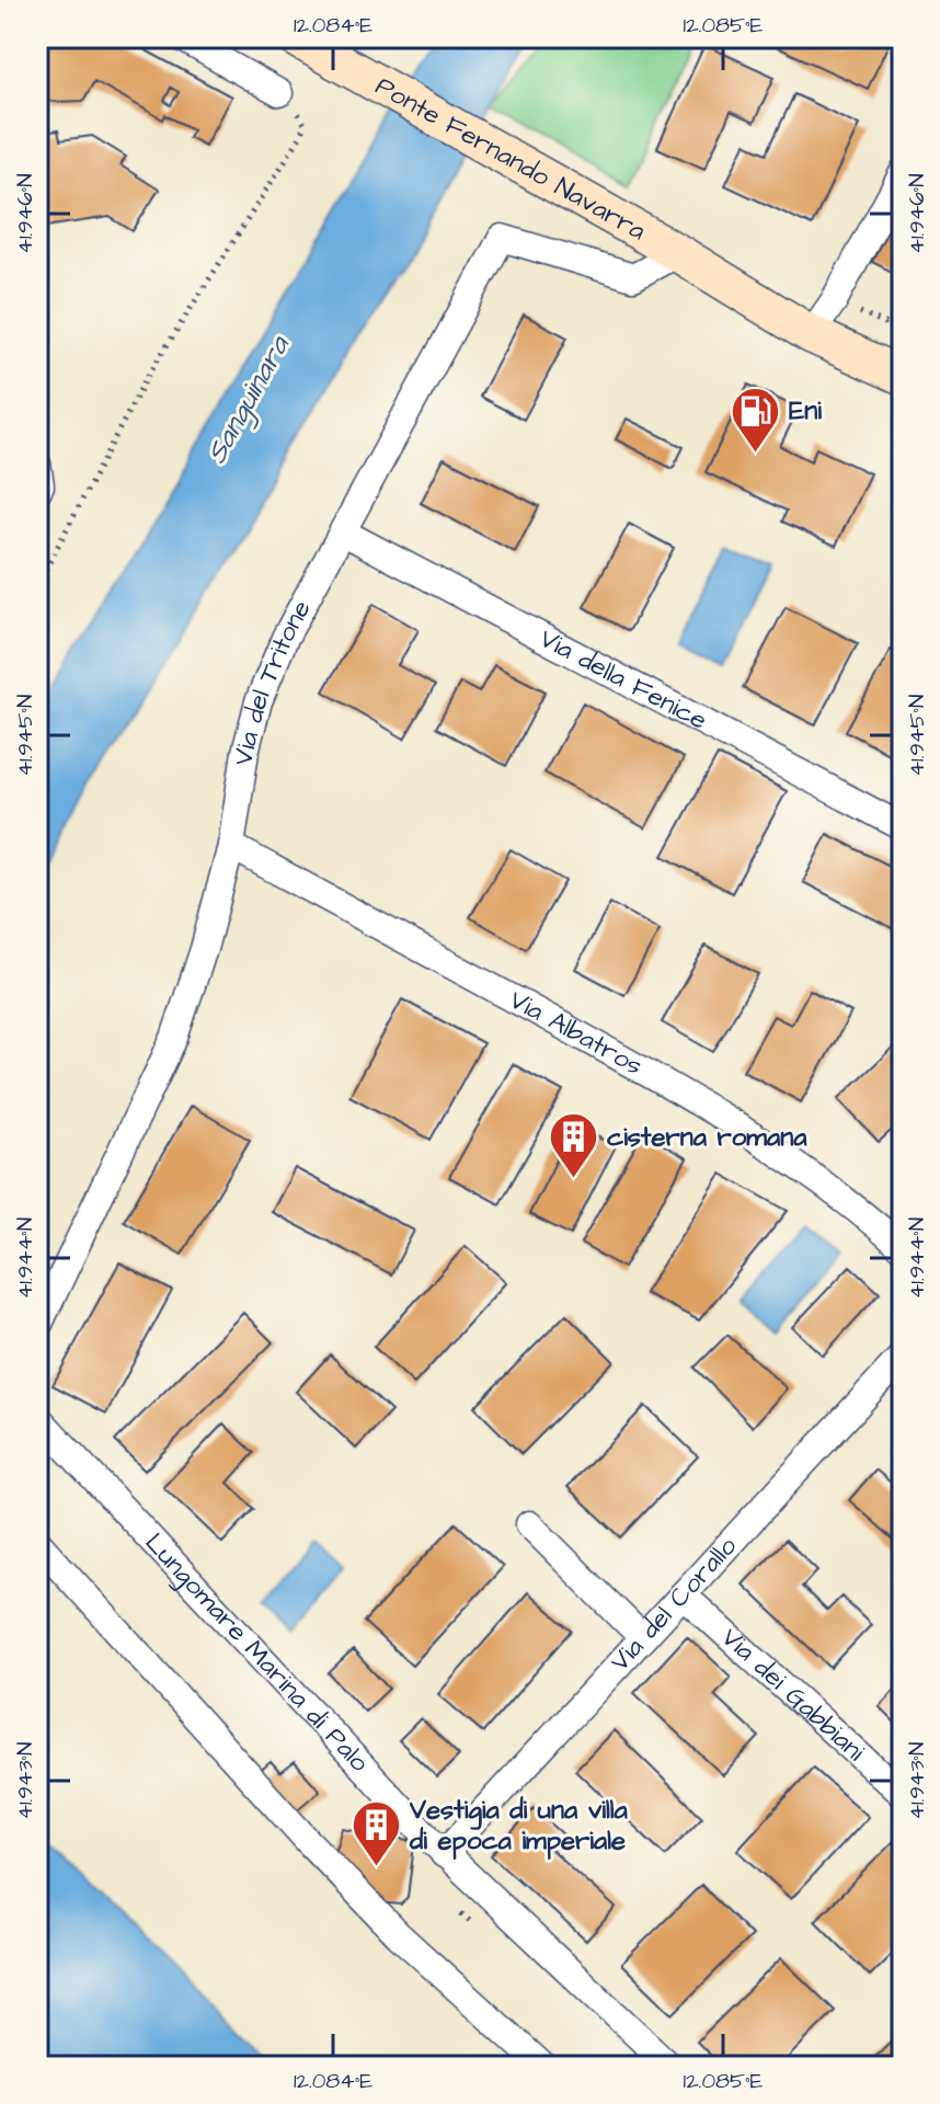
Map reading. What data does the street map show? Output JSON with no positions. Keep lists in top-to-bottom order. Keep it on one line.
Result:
{"streets":{"street":["Ponte Fernando Navarra","Via della Fenice","Via del Tritone","Via Albatros","Via del Corallo","Lungomare Marina di Palo","Via dei Gabbiani"]},"crossings":[["Ponte Fernando Navarra","Via del Tritone"],["Via della Fenice","Via del Tritone"],["Via del Tritone","Via Albatros"],["Via del Corallo","Lungomare Marina di Palo"],["Via del Corallo","Via dei Gabbiani"]],"water":["Sanguinara"],"places":{"fuel station":["Eni"],"building":["cisterna romana","Vestigia di una villa di epoca imperiale"]},"coordinates":["12.084°E","12.085°E","41.946°N","41.945°N","41.944°N","41.943°N"]}
